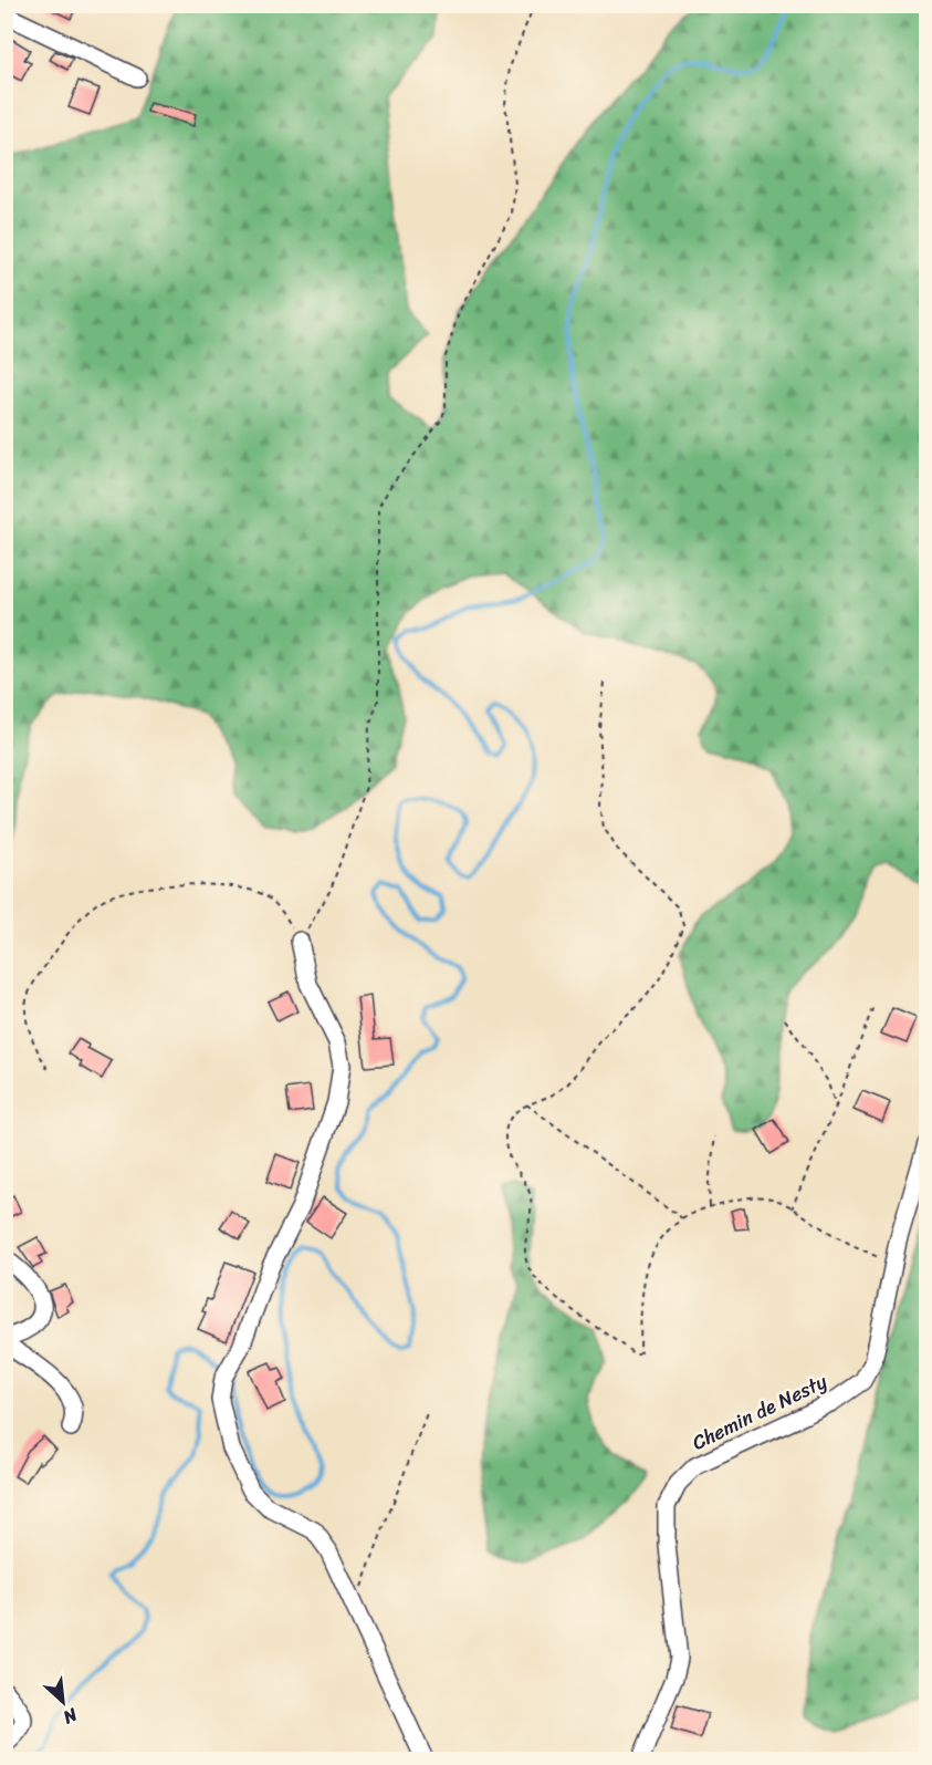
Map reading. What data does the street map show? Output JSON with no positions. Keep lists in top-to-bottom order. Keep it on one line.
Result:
{"streets":{"street":["Chemin de Nesty"]},"north":"bottom right"}
